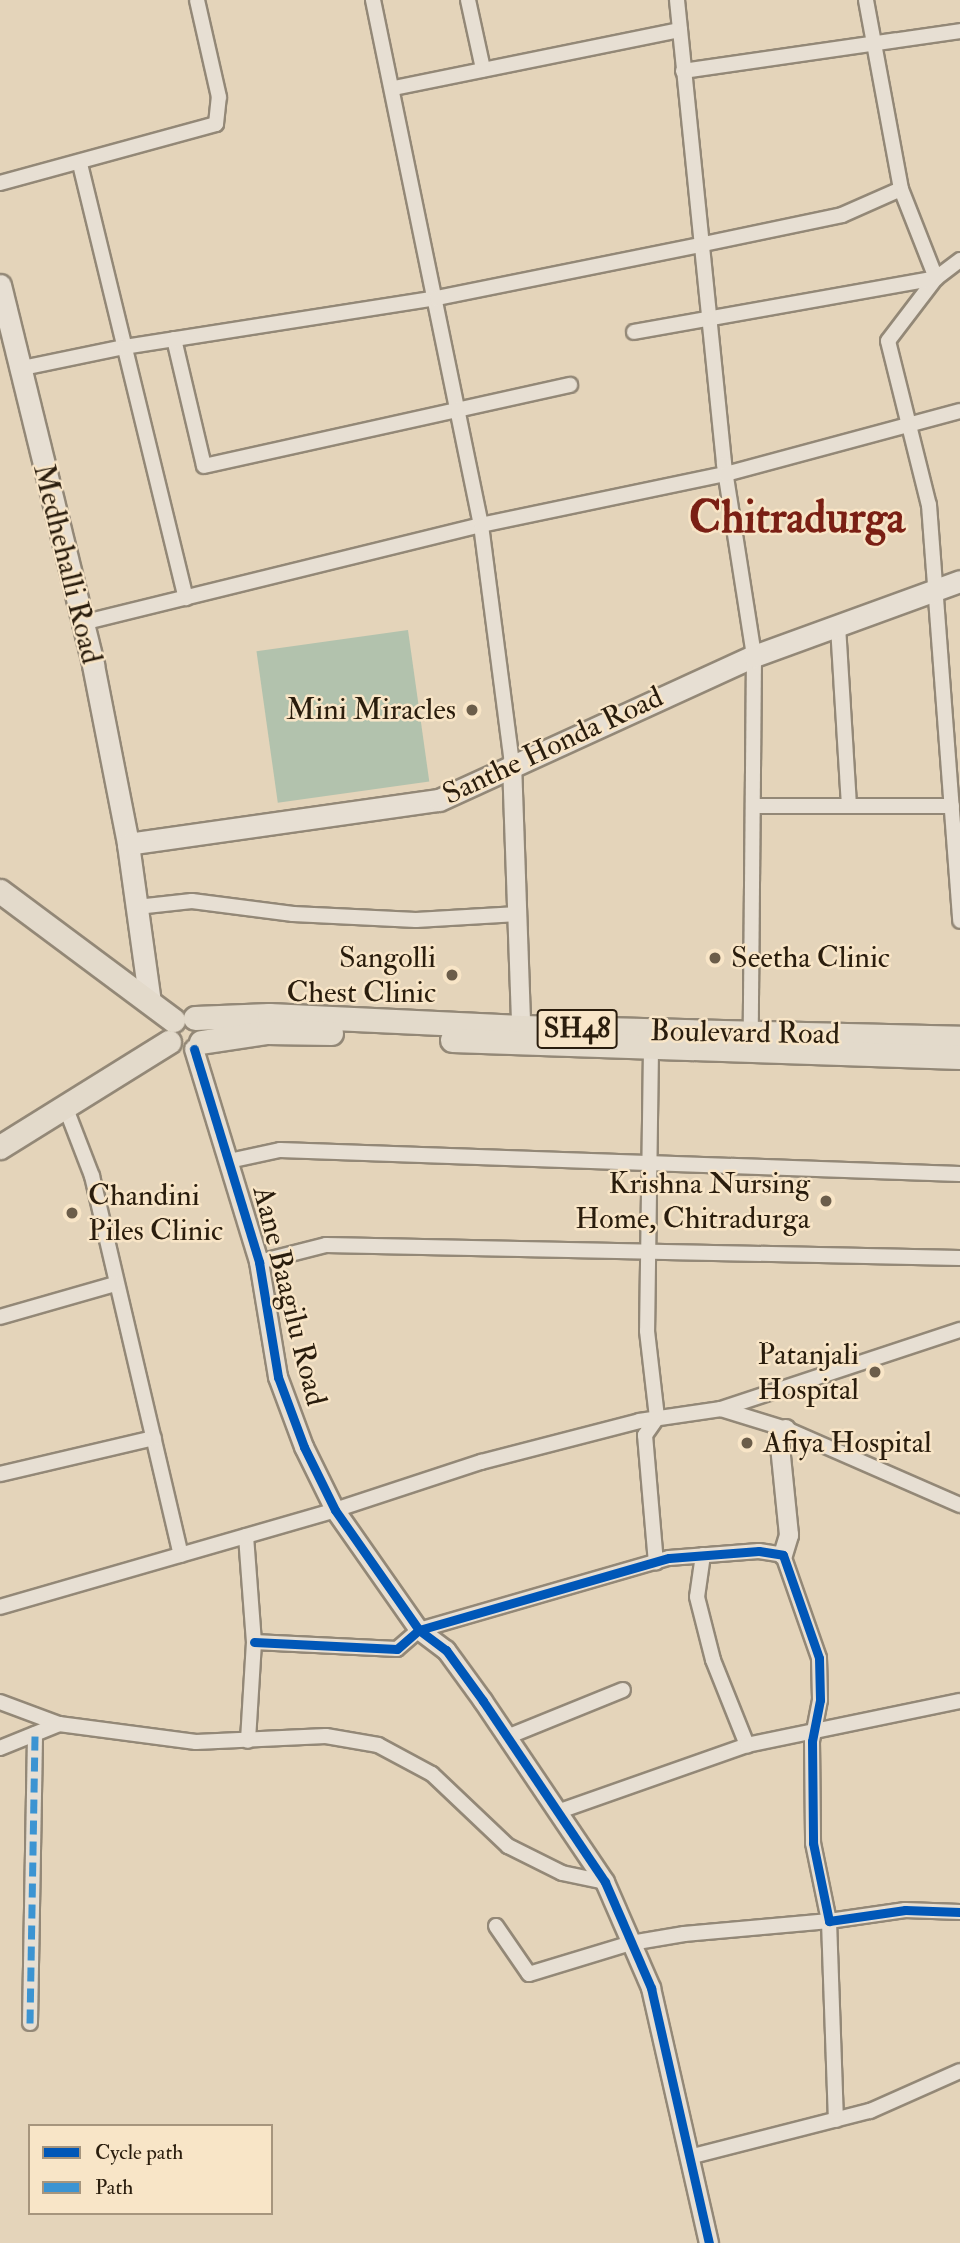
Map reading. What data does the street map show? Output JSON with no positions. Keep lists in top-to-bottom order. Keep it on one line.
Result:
{"streets":{"main road":["Medhehalli Road","Santhe Honda Road","SH48","Boulevard Road"],"street":["Aane Baagilu Road"]},"crossings":[["Medhehalli Road","Santhe Honda Road"],["SH48","Boulevard Road"],["SH48","Aane Baagilu Road"],["Boulevard Road","Aane Baagilu Road"]],"districts":["Chitradurga"],"places":["Mini Miracles","Seetha Clinic","Sangolli Chest Clinic","Krishna Nursing Home, Chitradurga","Chandini Piles Clinic","Patanjali Hospital","Afiya Hospital"],"legend":["Cycle path","Path"]}
